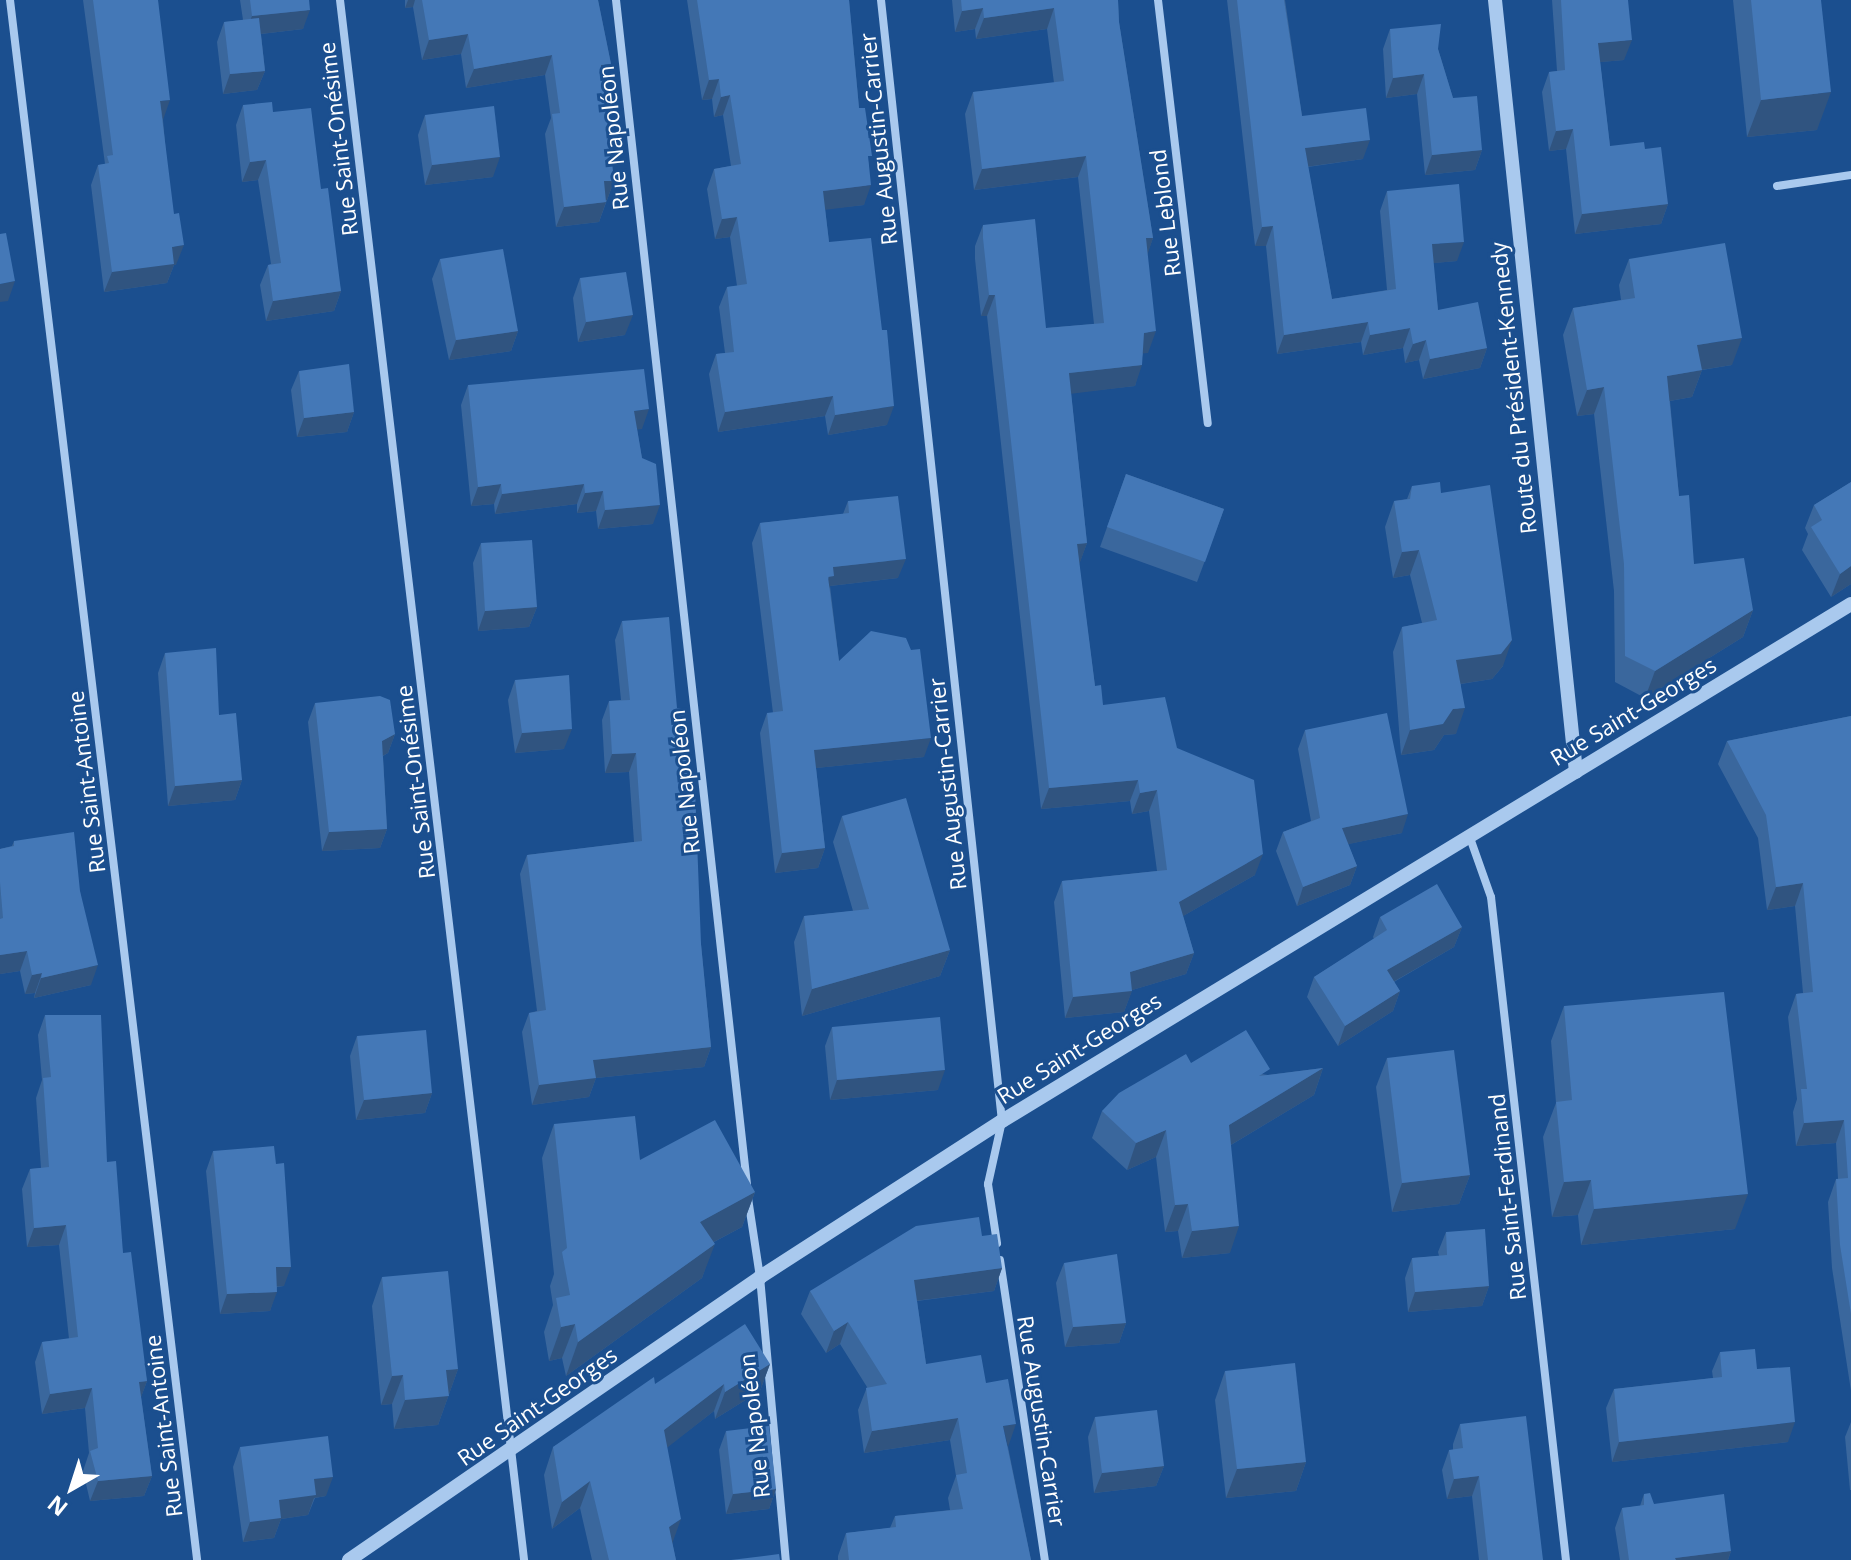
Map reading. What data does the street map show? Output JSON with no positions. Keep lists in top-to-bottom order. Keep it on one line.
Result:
{"streets":{"street":["Rue Napoléon","Rue Saint-Onésime","Rue Augustin-Carrier","Rue Leblond","Route du Président-Kennedy","Rue Saint-Georges","Rue Saint-Antoine","Rue Saint-Ferdinand"]},"crossings":[["Rue Napoléon","Rue Saint-Georges"],["Rue Saint-Onésime","Rue Saint-Georges"],["Rue Augustin-Carrier","Rue Saint-Georges"],["Route du Président-Kennedy","Rue Saint-Georges"],["Rue Saint-Georges","Rue Saint-Ferdinand"]],"north":"bottom left"}
